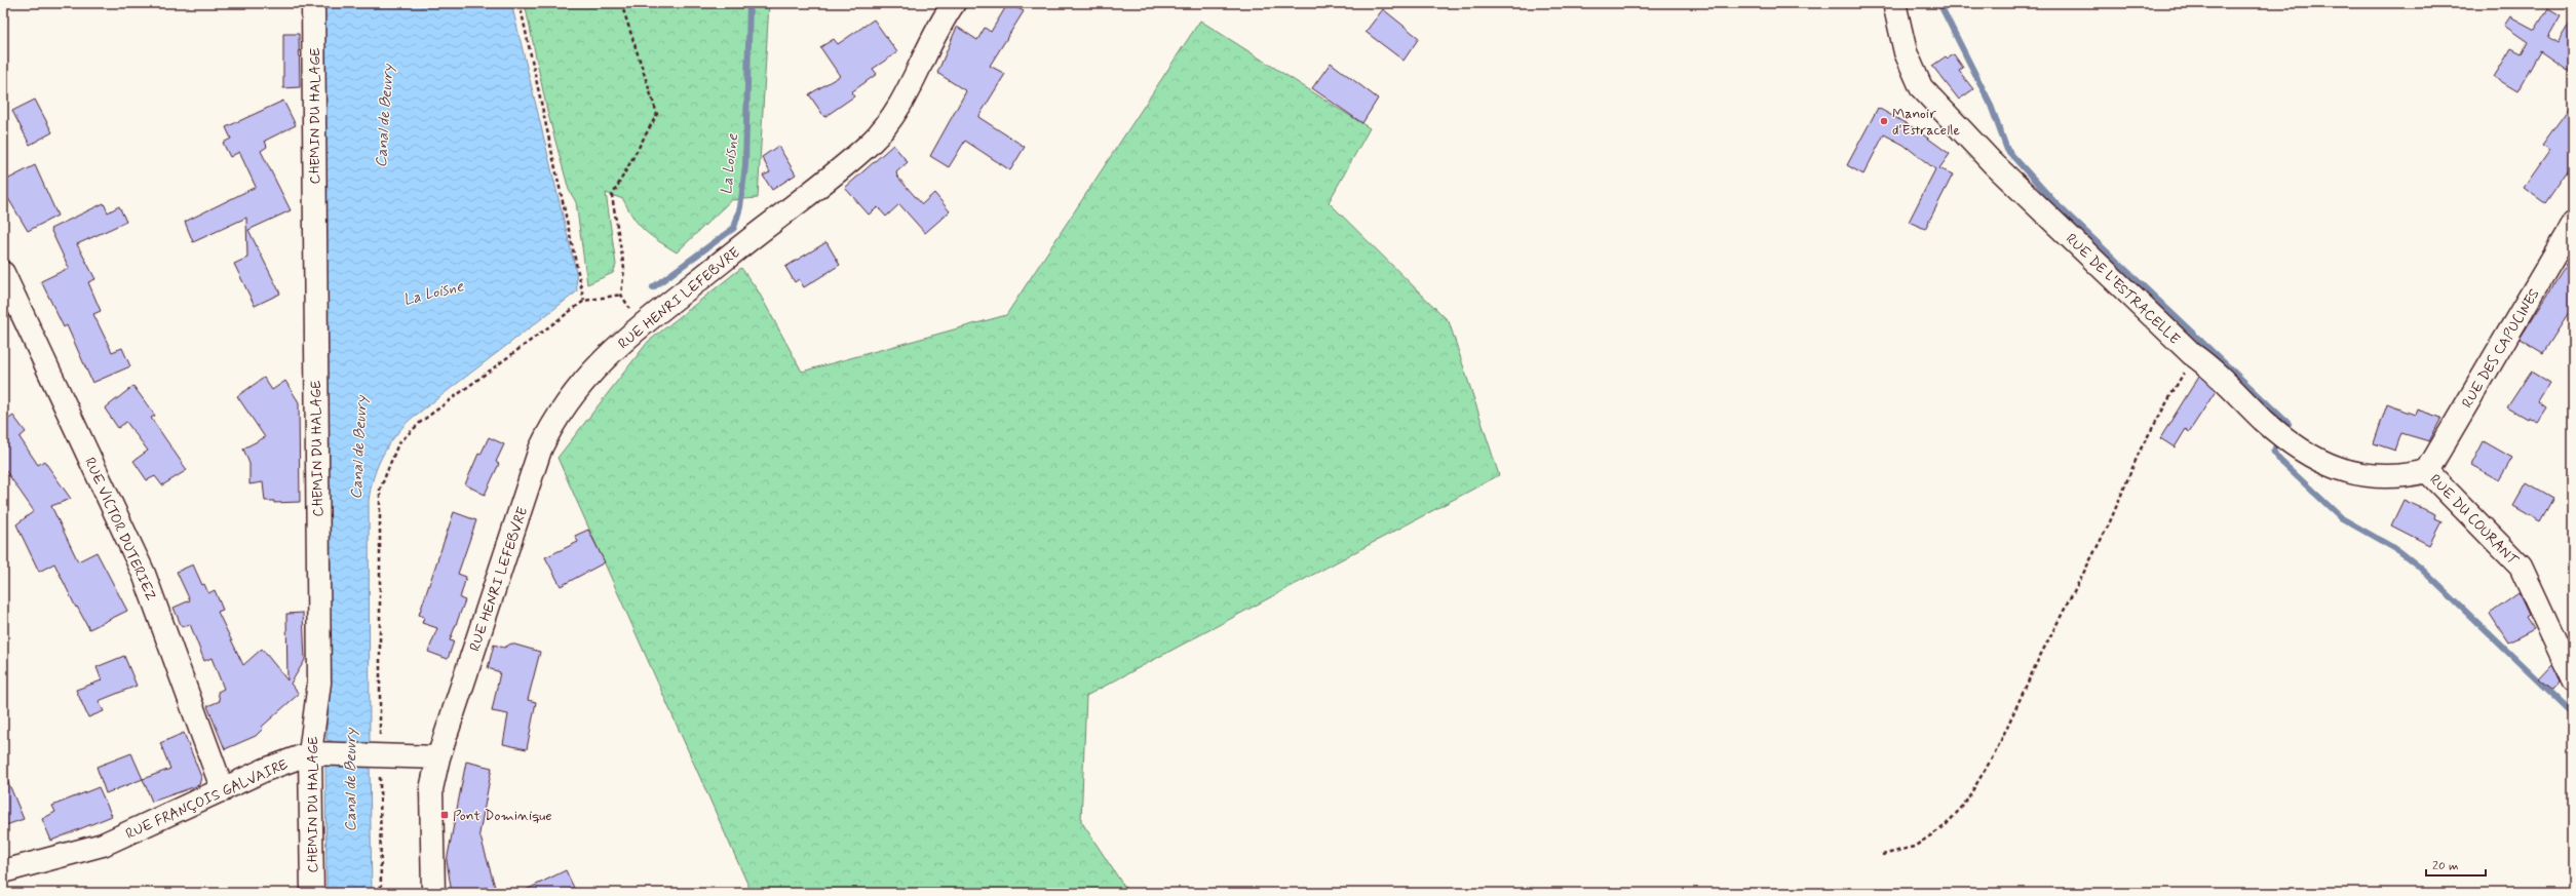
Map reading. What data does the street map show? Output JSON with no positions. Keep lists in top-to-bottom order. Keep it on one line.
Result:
{"streets":{"street":["CHEMIN DU HALAGE","RUE DE L'ESTRACELLE","RUE HENRI LEFEBVRE","RUE DES CAPUCINES","RUE DU COURANT","RUE VICTOR DUTERIEZ","RUE FRANÇOIS GALVAIRE"]},"crossings":[["CHEMIN DU HALAGE","RUE FRANÇOIS GALVAIRE"],["RUE DE L'ESTRACELLE","RUE DES CAPUCINES"],["RUE DE L'ESTRACELLE","RUE DU COURANT"],["RUE HENRI LEFEBVRE","RUE FRANÇOIS GALVAIRE"],["RUE DES CAPUCINES","RUE DU COURANT"],["RUE VICTOR DUTERIEZ","RUE FRANÇOIS GALVAIRE"]],"water":["Canal de Beuvry","La Loisne"],"places":{"other":["Manoir d'Estracelle"],"transit":["Pont Dominique"]},"scale_bar":"20 m"}
